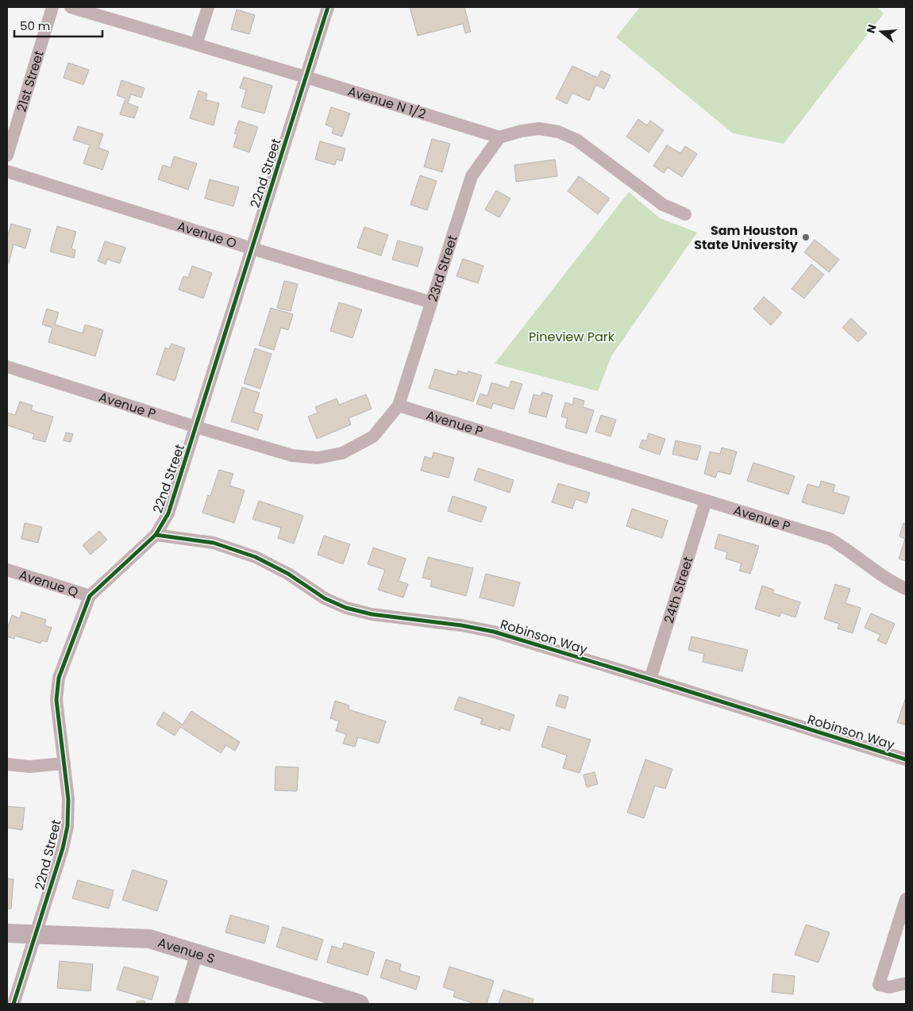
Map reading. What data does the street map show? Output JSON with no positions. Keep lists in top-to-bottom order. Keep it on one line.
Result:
{"streets":{"street":["21st Street","Avenue N 1/2","22nd Street","Avenue O","23rd Street","Avenue P","Avenue Q","24th Street","Robinson Way","Avenue S"]},"crossings":[["Avenue N 1/2","22nd Street"],["Avenue N 1/2","23rd Street"],["22nd Street","Avenue O"],["22nd Street","Avenue P"],["22nd Street","Avenue Q"],["22nd Street","Robinson Way"],["22nd Street","Avenue S"],["Avenue O","23rd Street"],["23rd Street","Avenue P"],["Avenue P","24th Street"],["24th Street","Robinson Way"]],"parks":["Pineview Park"],"places":["Sam Houston State University"],"scale_bar":"50 m","north":"left"}
